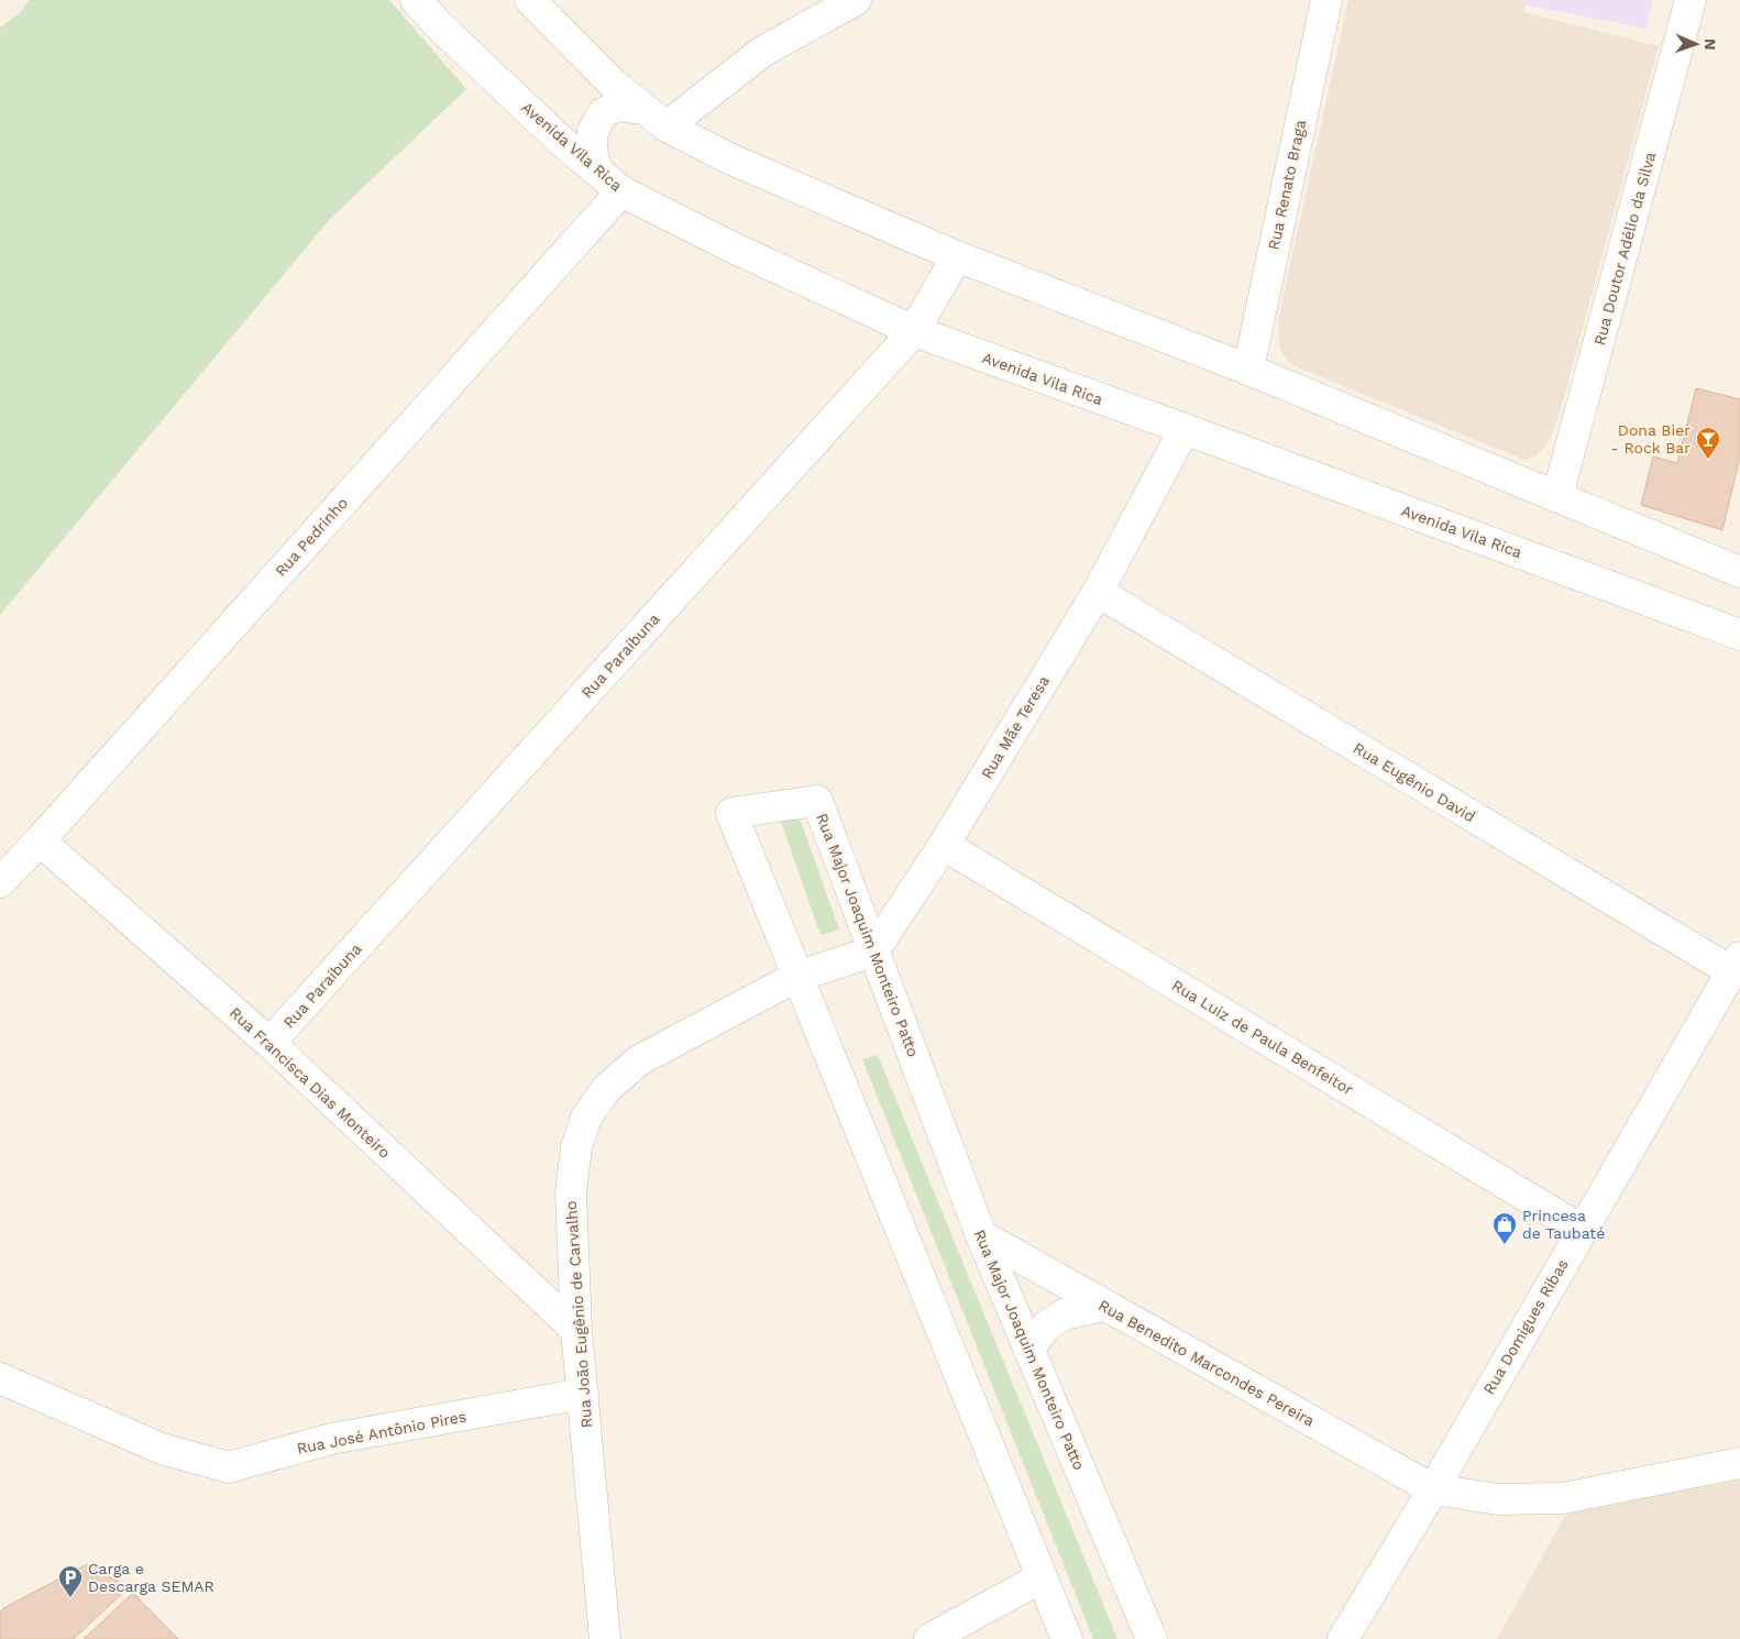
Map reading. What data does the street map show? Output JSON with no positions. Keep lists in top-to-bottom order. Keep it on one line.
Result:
{"streets":{"street":["Avenida Vila Rica","Rua Renato Braga","Rua Doutor Adélio da Silva","Rua Pedrinho","Rua Paraíbuna","Rua Mãe Teresa","Rua Eugênio David","Rua Major Joaquim Monteiro Patto","Rua Luiz de Paula Benfeitor","Rua Francisca Dias Monteiro","Rua João Eugênio de Carvalho","Rua Domigues Ribas","Rua Benedito Marcondes Pereira","Rua José Antônio Pires"]},"crossings":[["Avenida Vila Rica","Rua Pedrinho"],["Avenida Vila Rica","Rua Paraíbuna"],["Avenida Vila Rica","Rua Mãe Teresa"],["Rua Pedrinho","Rua Francisca Dias Monteiro"],["Rua Paraíbuna","Rua Francisca Dias Monteiro"],["Rua Mãe Teresa","Rua Eugênio David"],["Rua Mãe Teresa","Rua Major Joaquim Monteiro Patto"],["Rua Mãe Teresa","Rua Luiz de Paula Benfeitor"],["Rua Eugênio David","Rua Domigues Ribas"],["Rua Major Joaquim Monteiro Patto","Rua João Eugênio de Carvalho"],["Rua Major Joaquim Monteiro Patto","Rua Benedito Marcondes Pereira"],["Rua Luiz de Paula Benfeitor","Rua Domigues Ribas"],["Rua Francisca Dias Monteiro","Rua João Eugênio de Carvalho"],["Rua João Eugênio de Carvalho","Rua José Antônio Pires"],["Rua Domigues Ribas","Rua Benedito Marcondes Pereira"]],"places":{"bar":["Dona Bier - Rock Bar"],"shop":["Princesa de Taubaté"],"parking":["Carga e Descarga SEMAR"]},"north":"right"}
